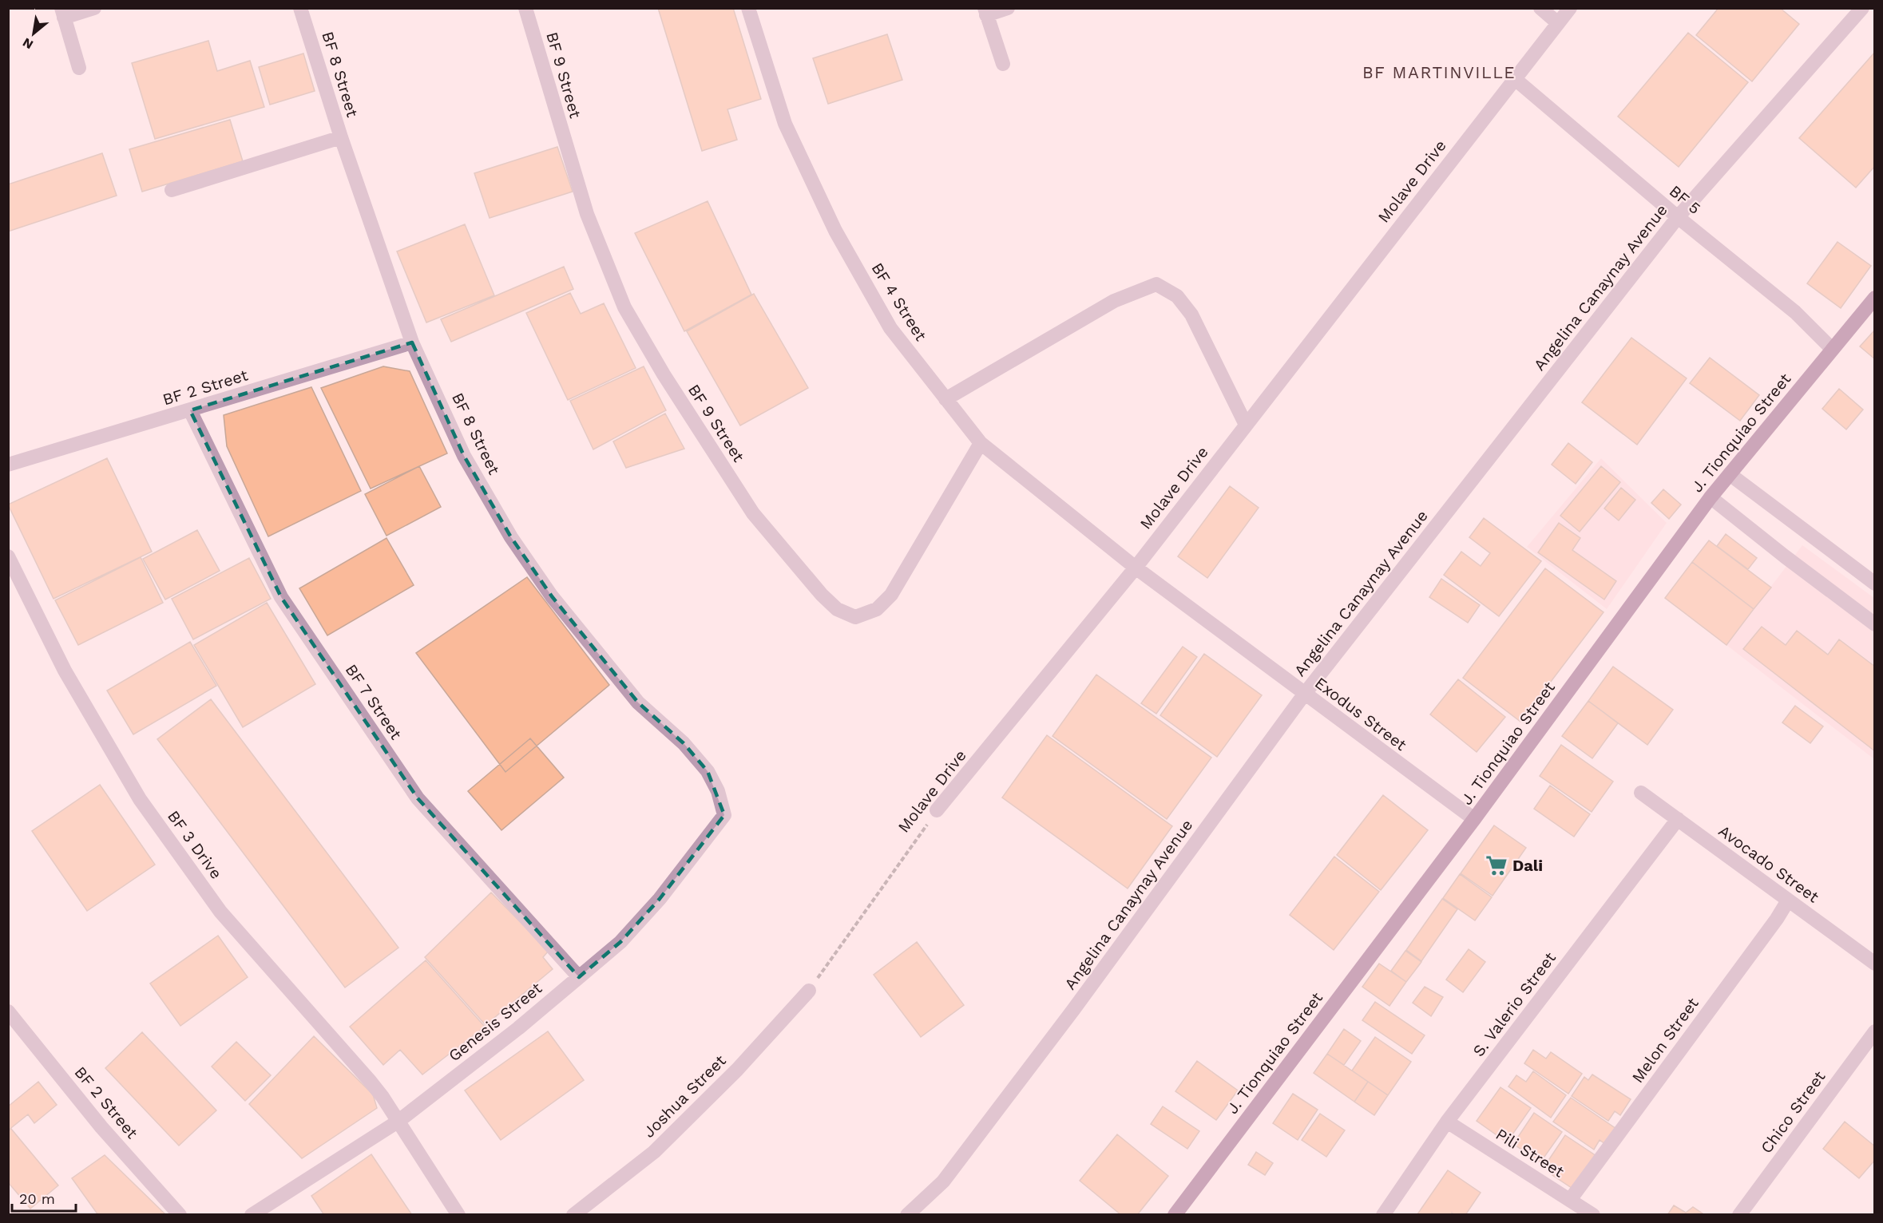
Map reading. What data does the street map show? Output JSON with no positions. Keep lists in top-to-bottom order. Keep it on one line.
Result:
{"streets":{"main road":["J. Tionquiao Street"],"street":["BF 8 Street","BF 9 Street","Molave Drive","BF 5","Angelina Canaynay Avenue","BF 4 Street","BF 2 Street","BF 7 Street","Exodus Street","BF 3 Drive","Avocado Street","S. Valerio Street","Genesis Street","Melon Street","Joshua Street","Chico Street","Pili Street"]},"crossings":[["BF 8 Street","BF 2 Street"],["BF 8 Street","Genesis Street"],["BF 9 Street","BF 4 Street"],["Molave Drive","BF 5"],["Molave Drive","BF 4 Street"],["Molave Drive","Exodus Street"],["Molave Drive","Joshua Street"],["BF 5","Angelina Canaynay Avenue"],["BF 5","J. Tionquiao Street"],["Angelina Canaynay Avenue","Exodus Street"],["BF 4 Street","Exodus Street"],["BF 2 Street","BF 7 Street"],["J. Tionquiao Street","Exodus Street"],["BF 7 Street","Genesis Street"],["BF 3 Drive","Genesis Street"],["Avocado Street","S. Valerio Street"],["Avocado Street","Melon Street"],["S. Valerio Street","Pili Street"],["Melon Street","Pili Street"]],"districts":["BF MARTINVILLE"],"places":{"supermarket":["Dali"]},"scale_bar":"20 m","north":"bottom left"}
